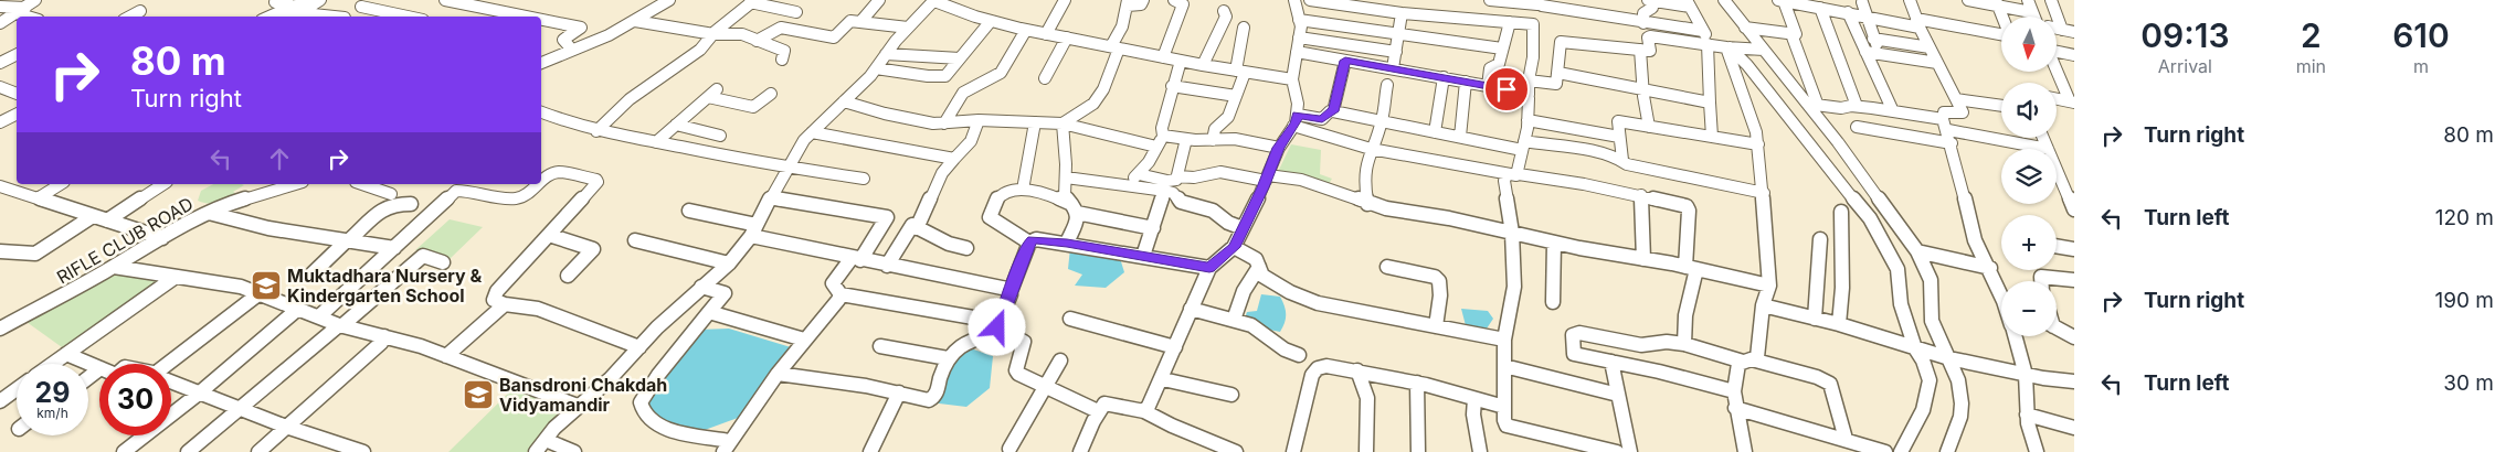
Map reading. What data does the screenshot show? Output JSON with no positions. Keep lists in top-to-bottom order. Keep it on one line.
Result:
{"streets":{"street":["RIFLE CLUB ROAD"]},"places":{"school or university":["Muktadhara Nursery & Kindergarten School","Bansdroni Chakdah Vidyamandir"]},"north":"bottom","page":{"eta":["09:13","Arrival","2","min","610","m"],"map_buttons":["+","−"],"turn":["80 m","Turn right"],"list":[{"name":"Turn right","value":"80 m"},{"name":"Turn left","value":"120 m"},{"name":"Turn right","value":"190 m"},{"name":"Turn left","value":"30 m"}],"speed":"29 km/h","limit":"30"}}
